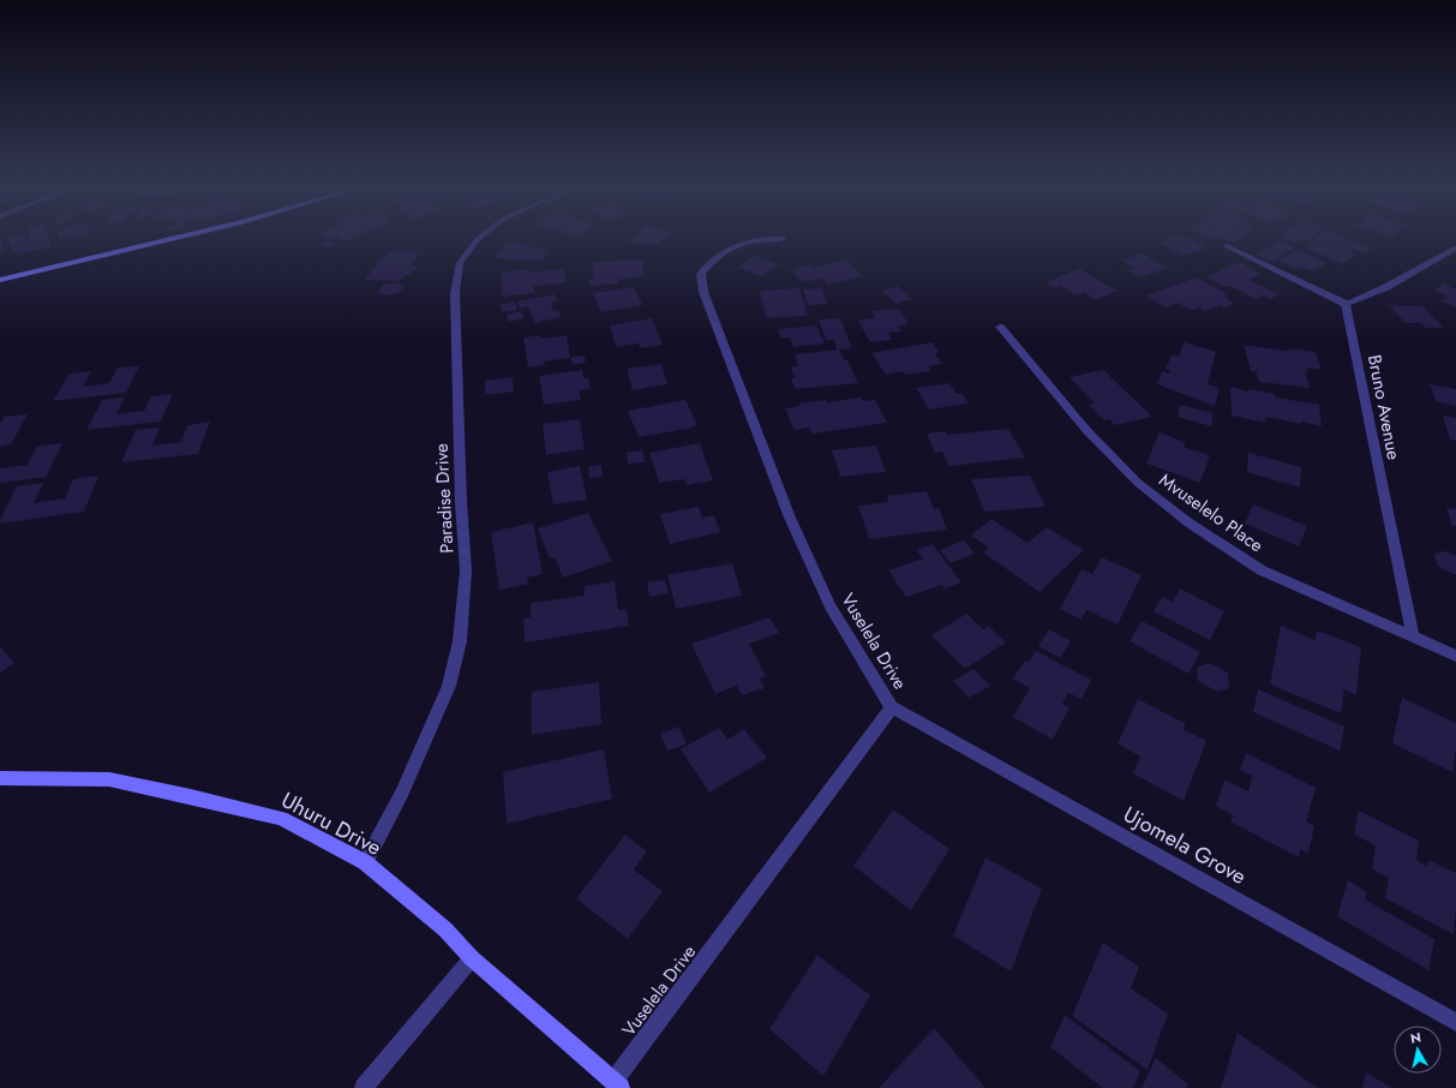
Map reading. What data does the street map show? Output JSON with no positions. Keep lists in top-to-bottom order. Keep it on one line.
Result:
{"streets":{"street":["Bruno Avenue","Paradise Drive","Mvuselelo Place","Vuselela Drive","Uhuru Drive","Ujomela Grove"]},"crossings":[["Bruno Avenue","Mvuselelo Place"],["Paradise Drive","Uhuru Drive"],["Vuselela Drive","Uhuru Drive"],["Vuselela Drive","Ujomela Grove"]],"north":"top"}
